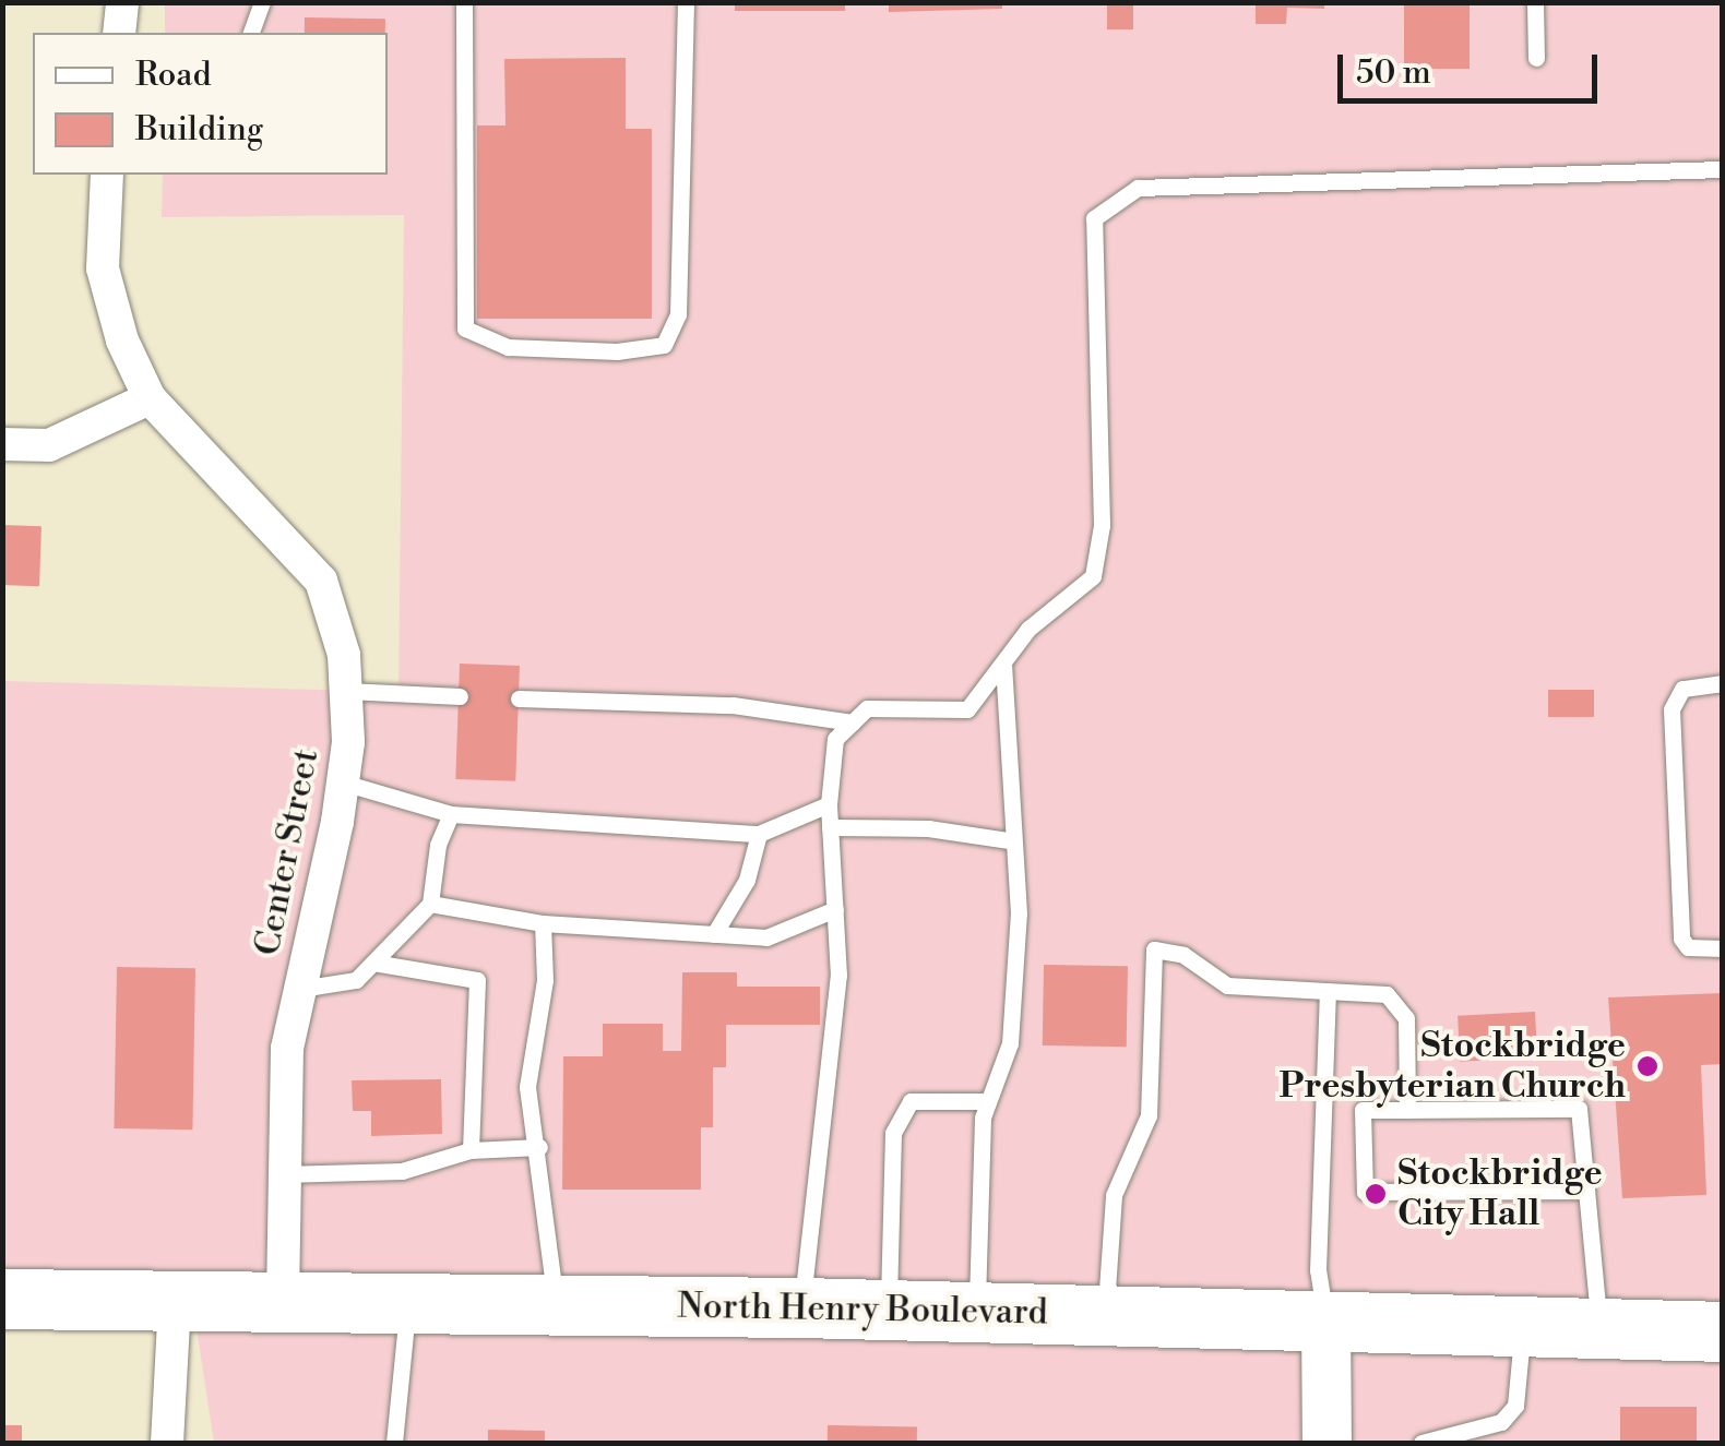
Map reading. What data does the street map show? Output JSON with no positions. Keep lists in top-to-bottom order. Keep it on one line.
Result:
{"streets":{"highway":["North Henry Boulevard"],"street":["Center Street"]},"crossings":[["Center Street","North Henry Boulevard"]],"places":["Stockbridge Presbyterian Church","Stockbridge City Hall"],"legend":["Road","Building"],"scale_bar":"50 m"}
